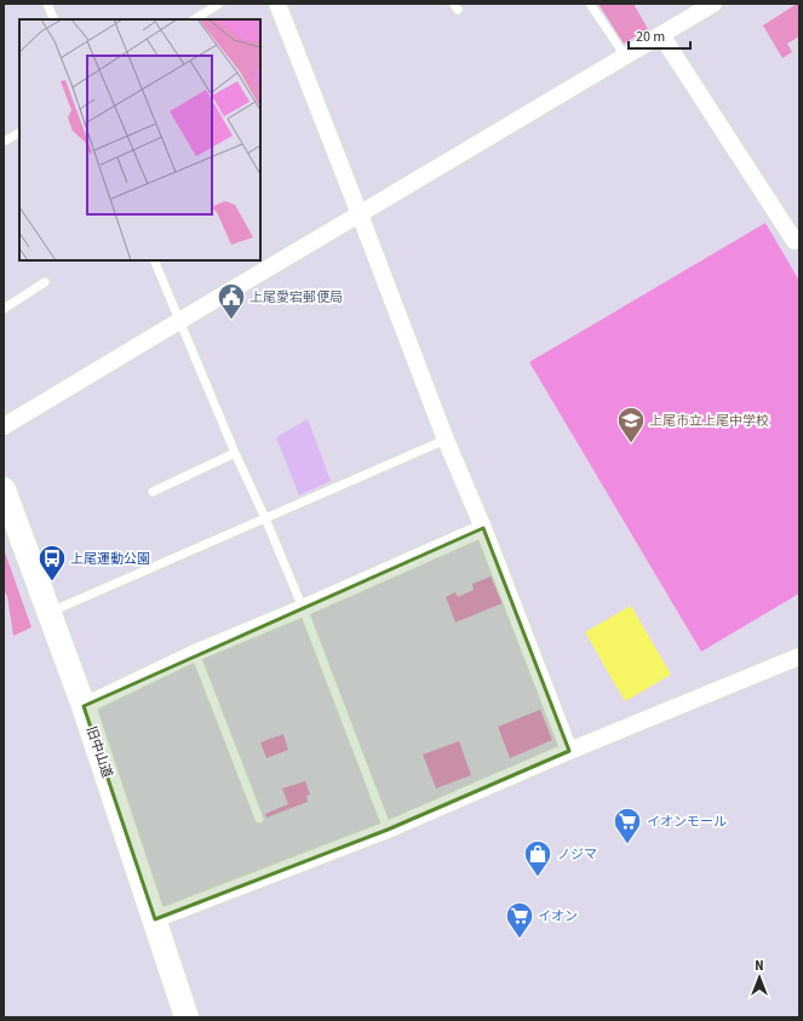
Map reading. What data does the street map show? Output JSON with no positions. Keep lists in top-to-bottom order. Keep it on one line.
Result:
{"streets":{"main road":["旧中山道"]},"places":{"public building":["上尾愛宕郵便局"],"school or university":["上尾市立上尾中学校"],"bus stop":["上尾運動公園"],"supermarket":["イオンモール","イオン"],"shop":["ノジマ"]},"scale_bar":"20 m","north":"top"}
